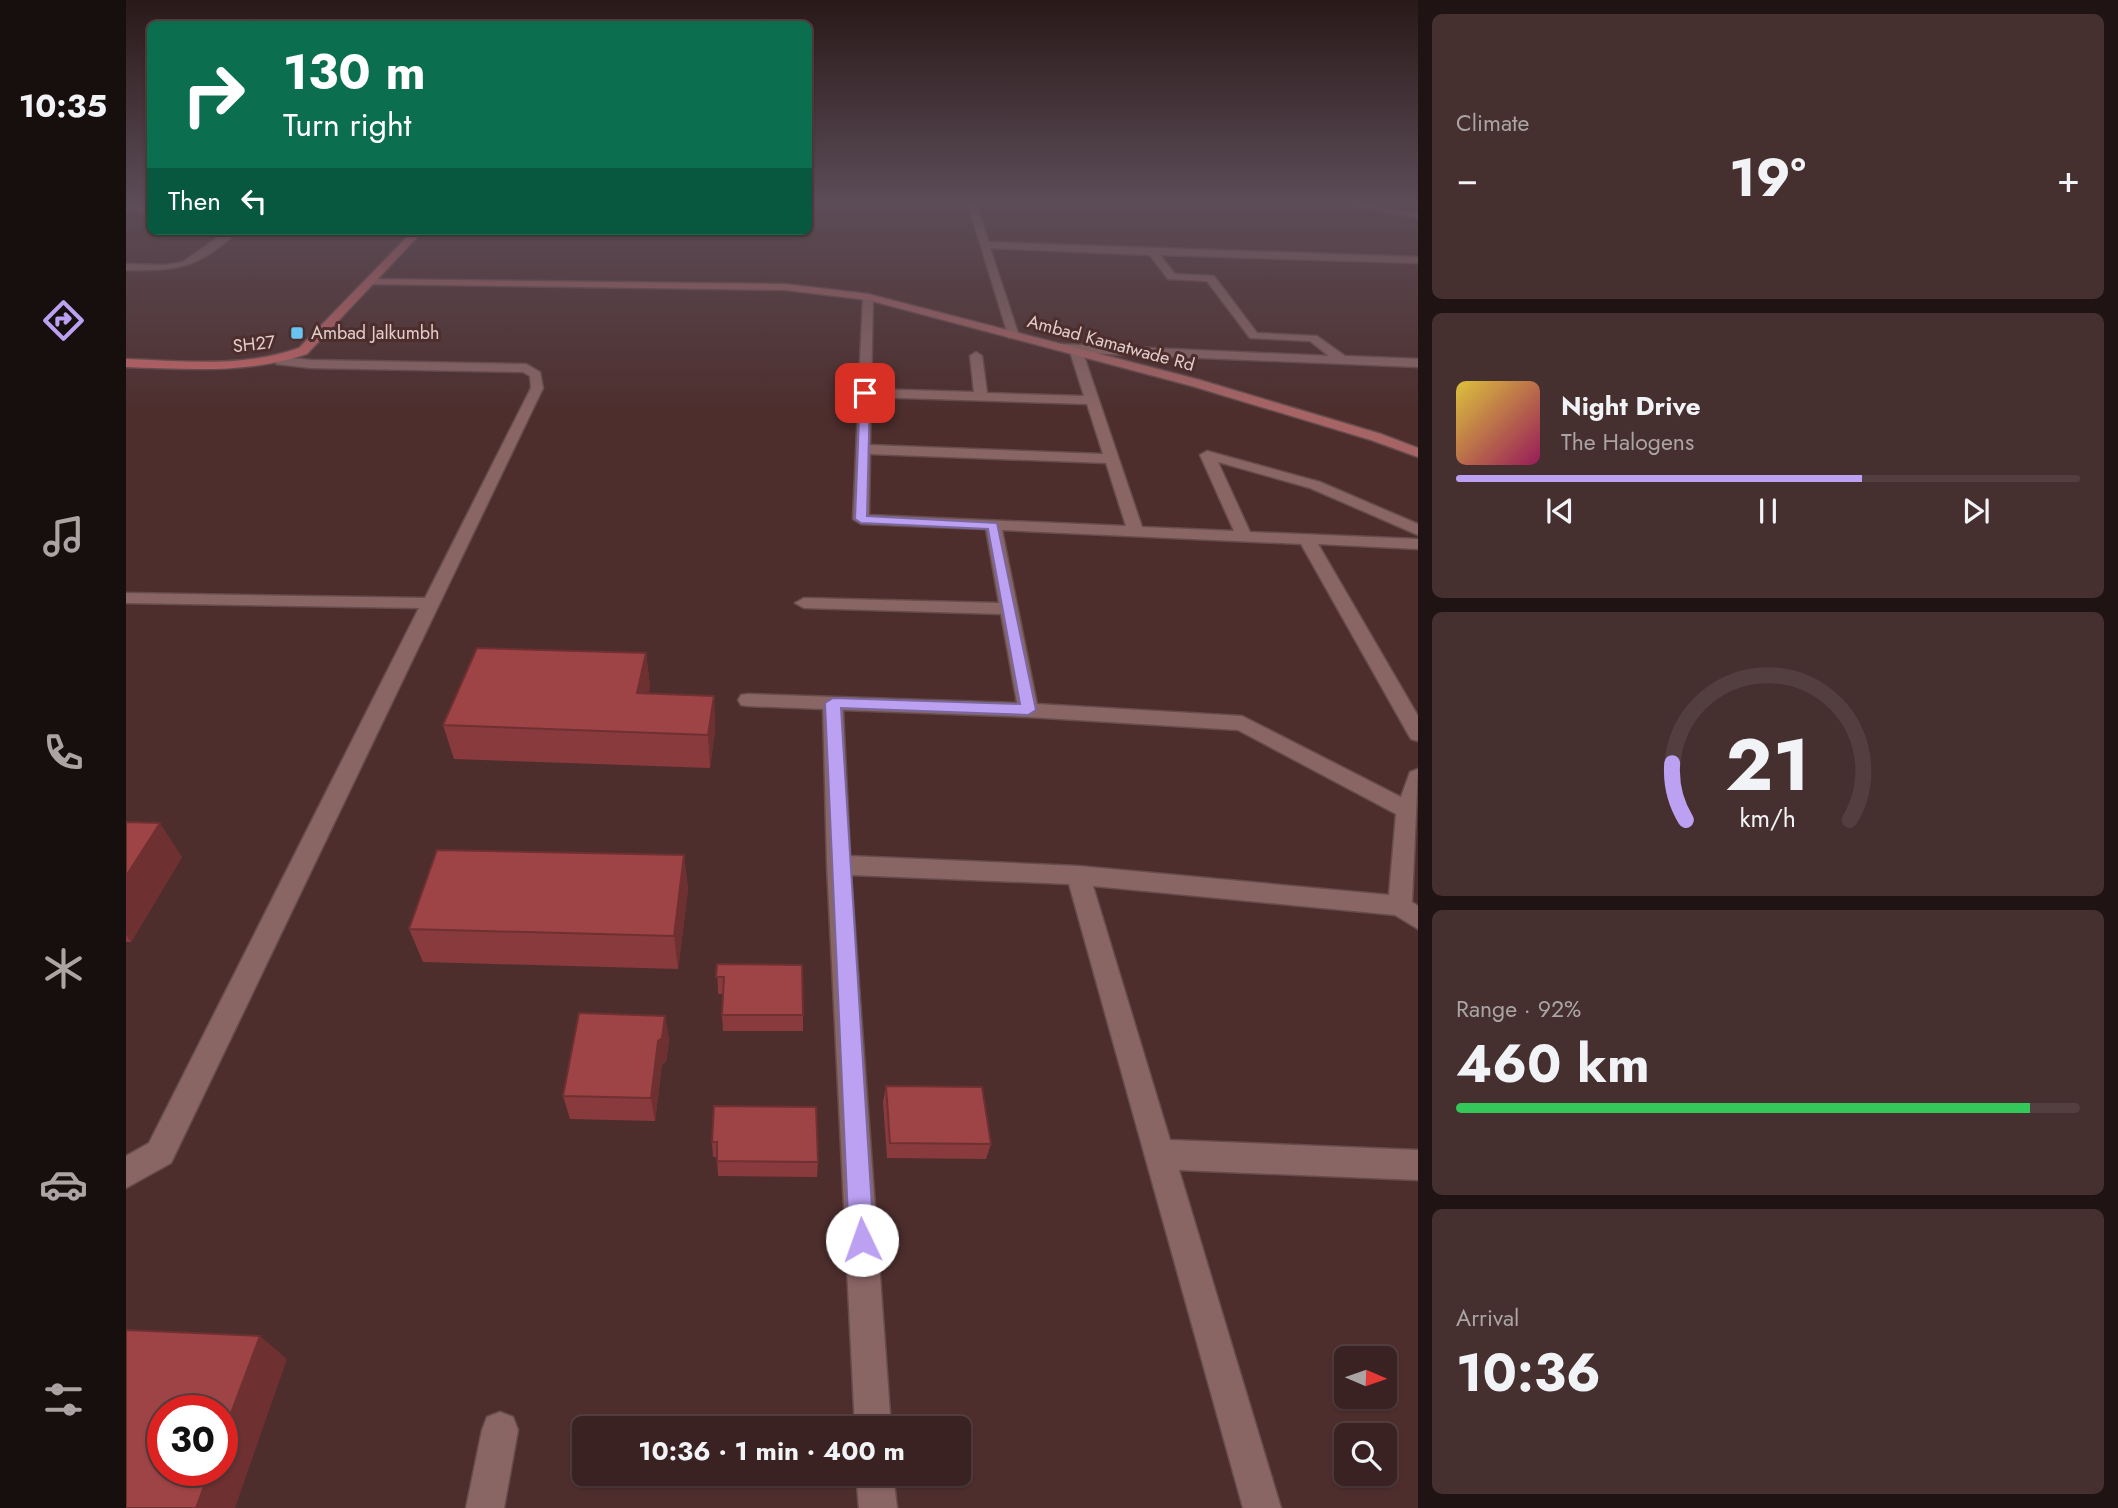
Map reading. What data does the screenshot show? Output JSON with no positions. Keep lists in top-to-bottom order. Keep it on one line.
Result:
{"streets":{"main road":["SH27"],"street":["Ambad Kamatwade Rd"]},"crossings":[["Ambad Kamatwade Rd","SH27"]],"places":{"transit":["Ambad Jalkumbh"]},"north":"right","page":{"tabs":"10:35","tile":["Climate",["Range · 92%","460 km"],["Arrival","10:36"]],"turn":["130 m","Turn right"],"heat":["−","19°","+"],"then":"Then","song":["Night Drive","The Halogens"],"limit":"30","trip":"10:36 · 1 min · 400 m","gauge":["21","km/h"]}}
